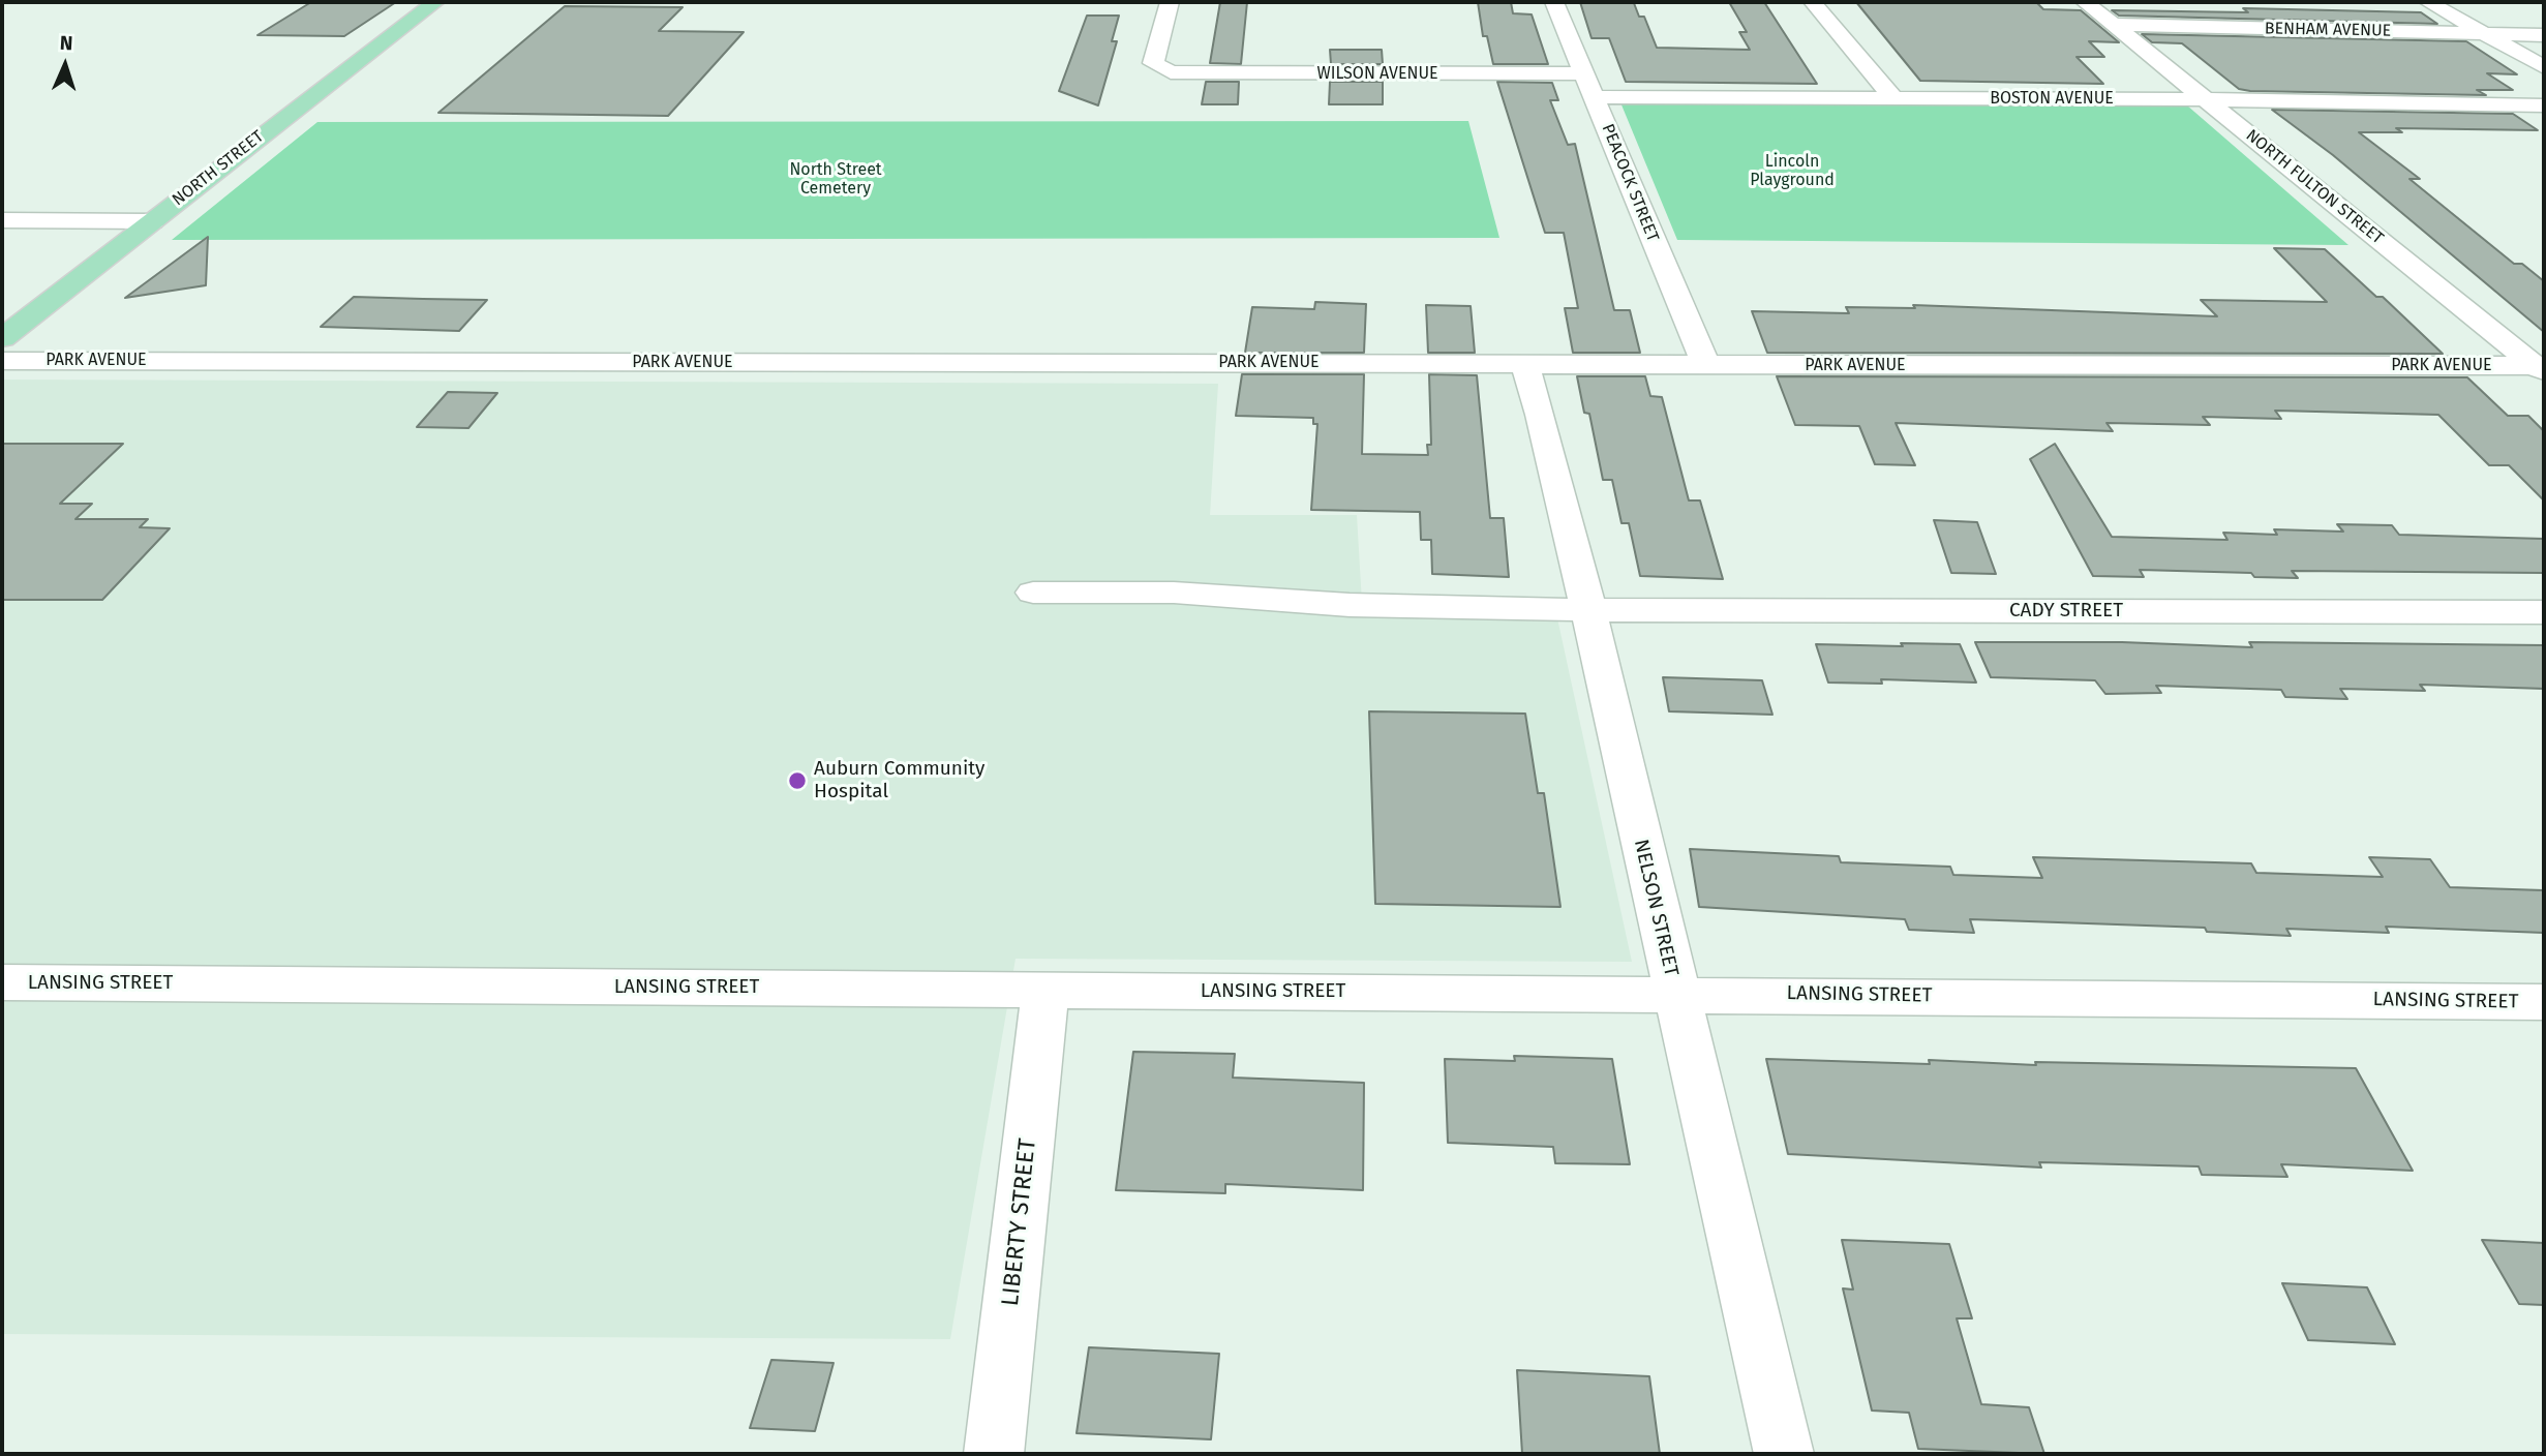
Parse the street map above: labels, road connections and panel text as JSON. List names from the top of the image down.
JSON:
{
  "streets": {
    "main road": ["NORTH STREET"],
    "street": [
      "BENHAM AVENUE",
      "WILSON AVENUE",
      "BOSTON AVENUE",
      "PEACOCK STREET",
      "NORTH FULTON STREET",
      "PARK AVENUE",
      "CADY STREET",
      "NELSON STREET",
      "LANSING STREET",
      "LIBERTY STREET"
    ]
  },
  "crossings": [
    ["BENHAM AVENUE", "NORTH FULTON STREET"],
    ["WILSON AVENUE", "PEACOCK STREET"],
    ["BOSTON AVENUE", "PEACOCK STREET"],
    ["BOSTON AVENUE", "NORTH FULTON STREET"],
    ["PEACOCK STREET", "PARK AVENUE"],
    ["NORTH FULTON STREET", "PARK AVENUE"],
    ["PARK AVENUE", "NELSON STREET"],
    ["CADY STREET", "NELSON STREET"],
    ["NELSON STREET", "LANSING STREET"],
    ["LANSING STREET", "LIBERTY STREET"]
  ],
  "parks": ["Lincoln Playground", "North Street Cemetery"],
  "places": ["Auburn Community Hospital"],
  "north": "top"
}
